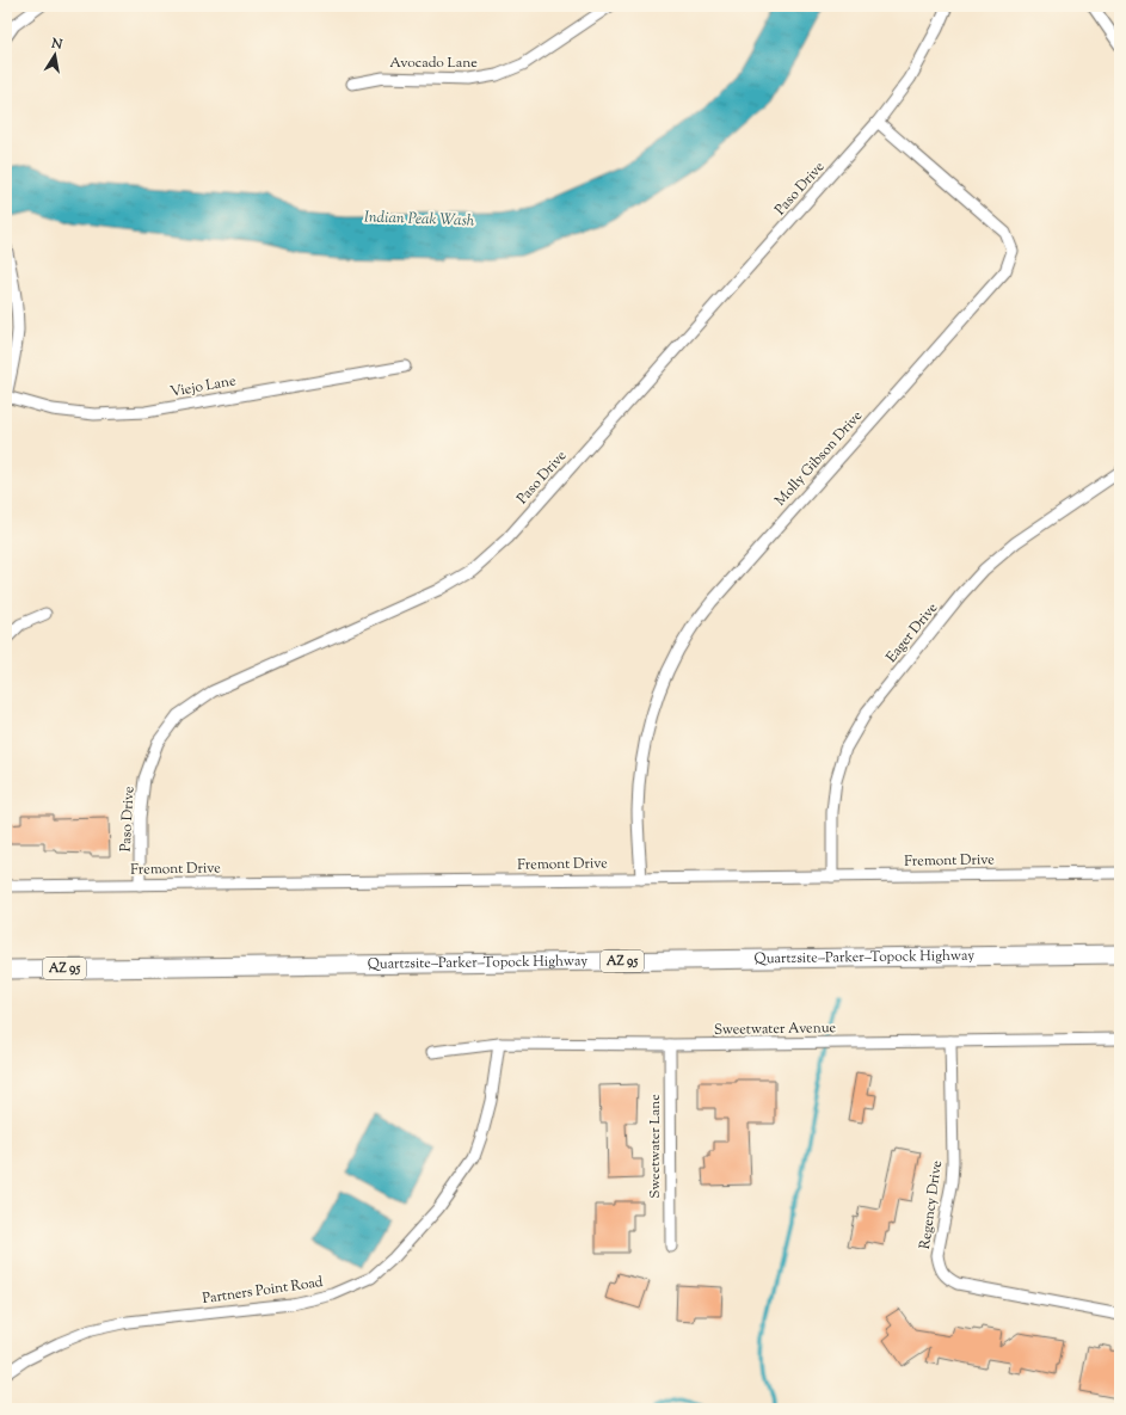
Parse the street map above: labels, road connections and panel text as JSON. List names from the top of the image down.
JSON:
{
  "streets": {
    "highway": ["Quartzsite–Parker–Topock Highway", "AZ 95"],
    "street": [
      "Avocado Lane",
      "Paso Drive",
      "Viejo Lane",
      "Molly Gibson Drive",
      "Eager Drive",
      "Fremont Drive",
      "Sweetwater Avenue",
      "Sweetwater Lane",
      "Regency Drive",
      "Partners Point Road"
    ]
  },
  "crossings": [
    ["Paso Drive", "Molly Gibson Drive"],
    ["Paso Drive", "Fremont Drive"],
    ["Molly Gibson Drive", "Fremont Drive"],
    ["Eager Drive", "Fremont Drive"],
    ["Sweetwater Avenue", "Sweetwater Lane"],
    ["Sweetwater Avenue", "Regency Drive"],
    ["Sweetwater Avenue", "Partners Point Road"]
  ],
  "water": ["Indian Peak Wash"],
  "north": "top"
}
